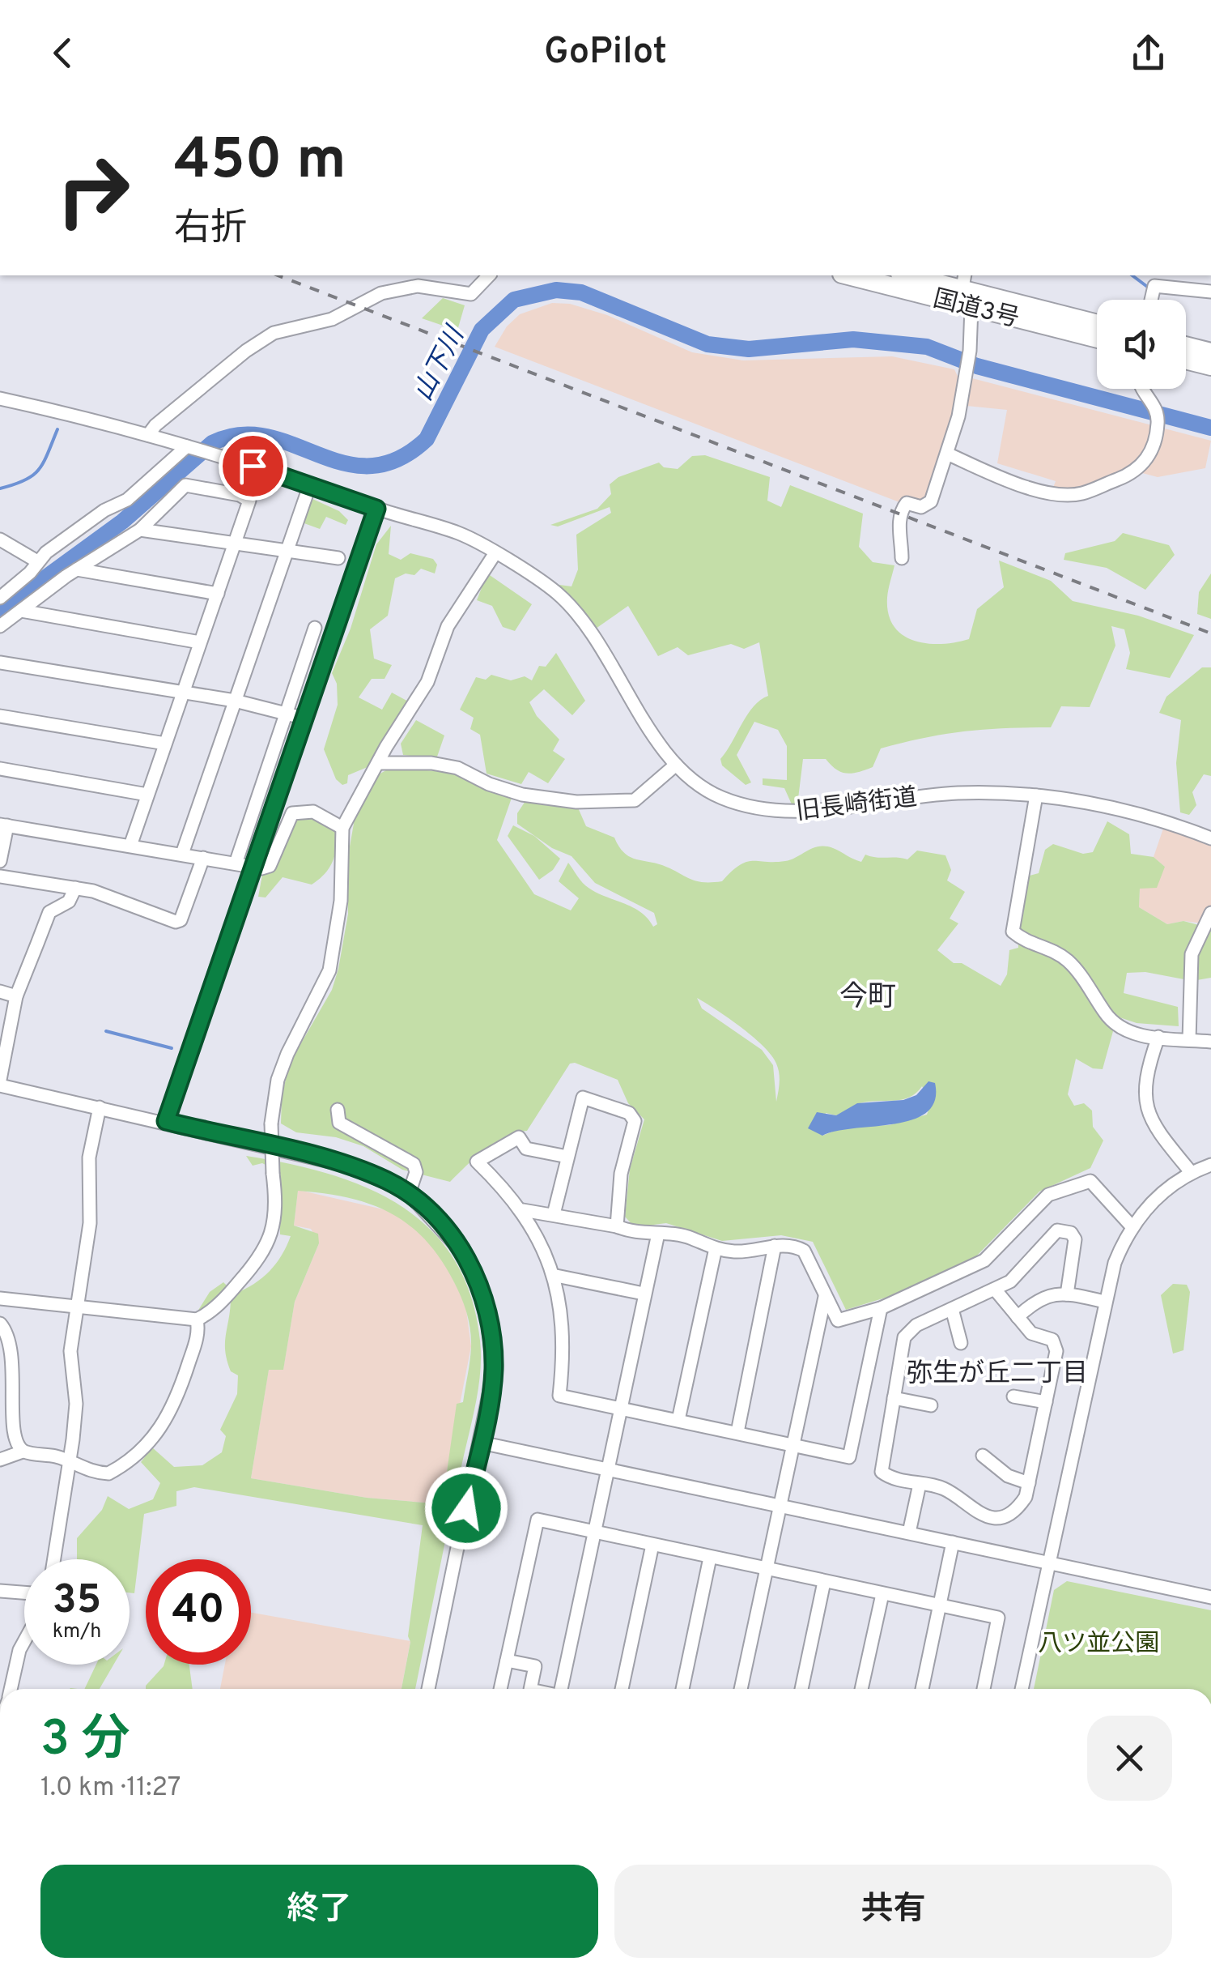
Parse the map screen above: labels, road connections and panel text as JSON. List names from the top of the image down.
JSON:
{
  "streets": {
    "highway": ["国道3号"],
    "street": ["旧長崎街道"]
  },
  "districts": ["今町", "弥生が丘二丁目"],
  "water": ["山下川"],
  "parks": ["八ツ並公園"],
  "page": {
    "header": "GoPilot",
    "turn": ["450 m", "右折"],
    "speed": "35 km/h",
    "limit": "40",
    "heading": ["3 分", "1.0 km · 11:27"],
    "buttons": ["終了", "共有"]
  }
}
